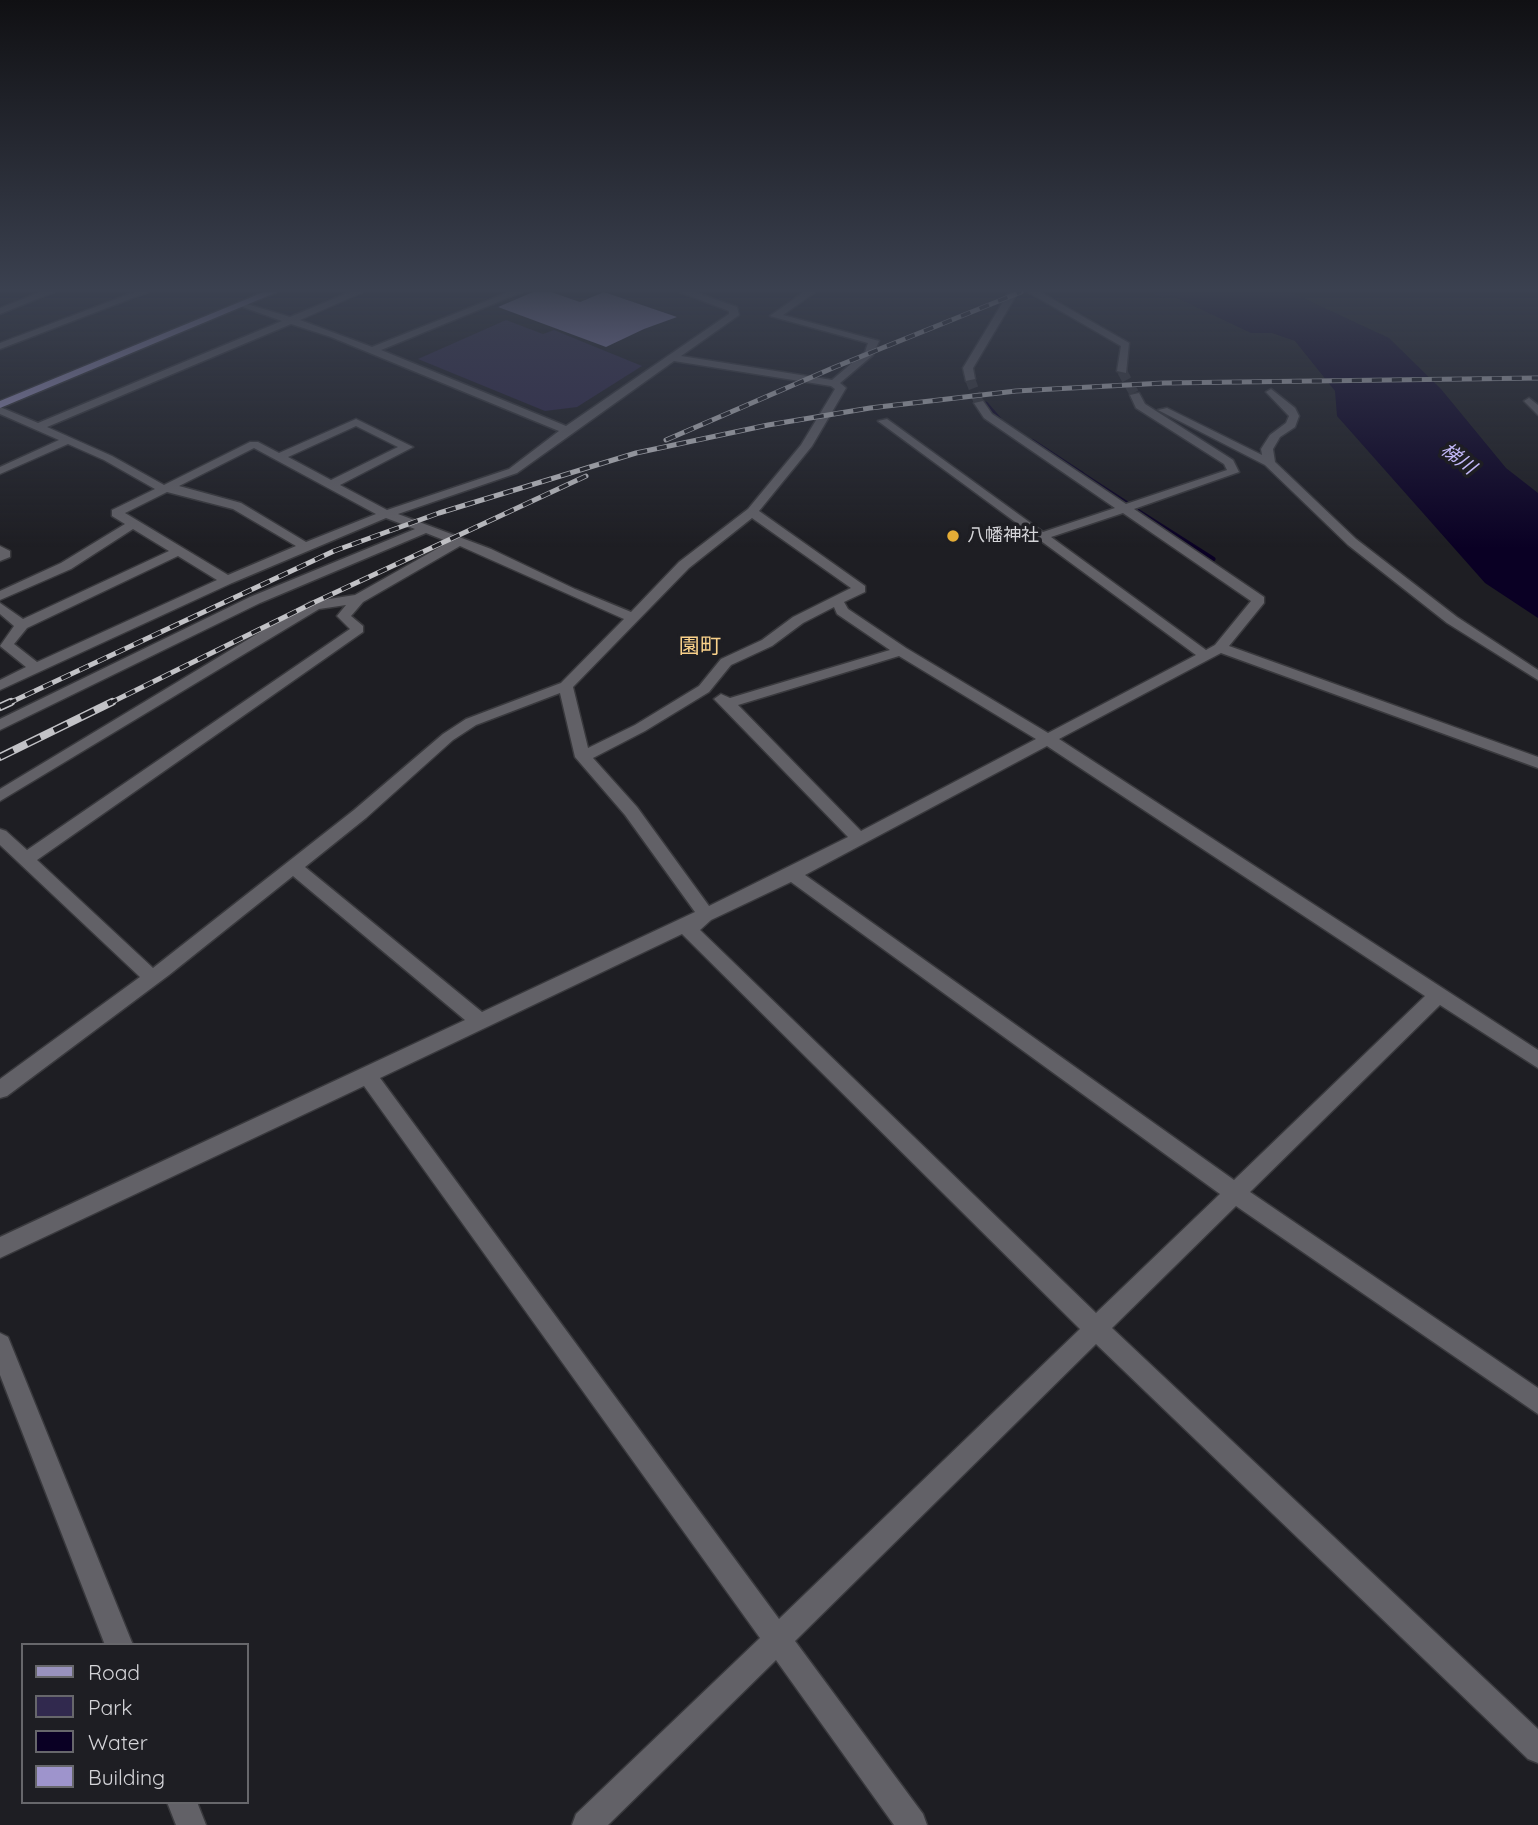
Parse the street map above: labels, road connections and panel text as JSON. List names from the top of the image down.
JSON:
{
  "districts": ["園町"],
  "water": ["梯川"],
  "places": ["八幡神社"],
  "legend": [
    "Road",
    "Park",
    "Water",
    "Building"
  ]
}
